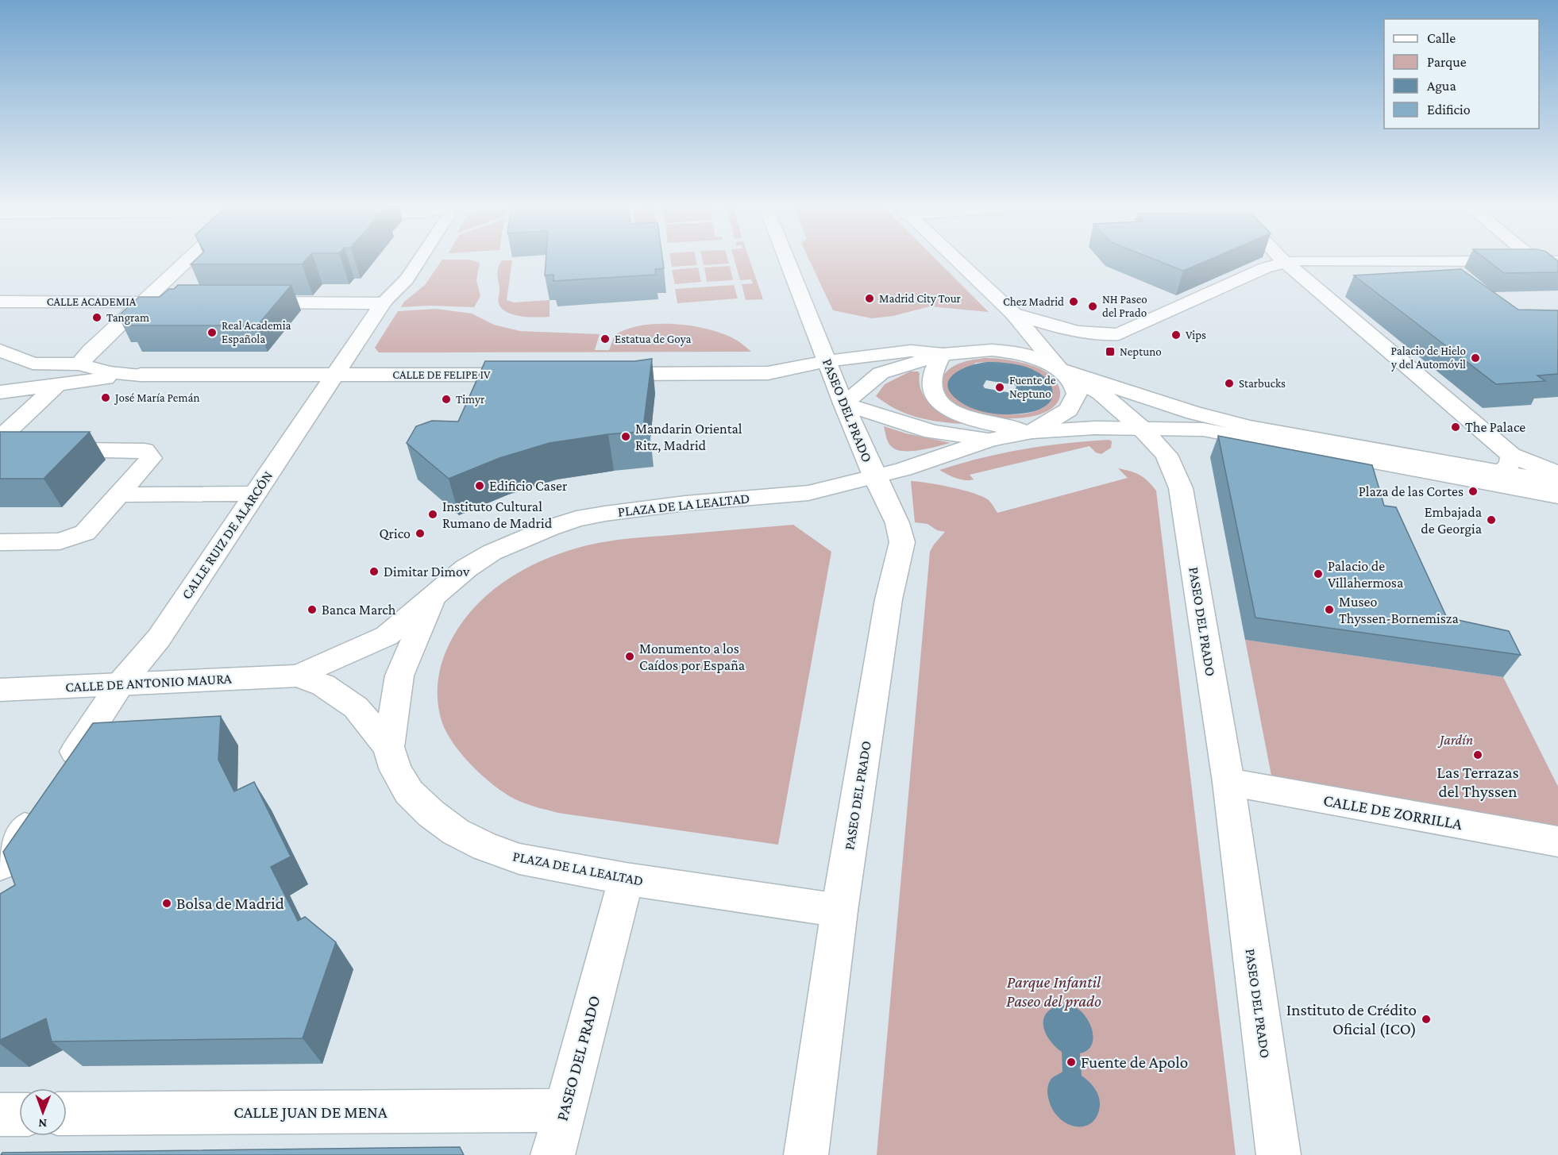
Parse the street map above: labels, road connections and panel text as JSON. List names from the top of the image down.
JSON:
{
  "streets": {
    "main road": [
      "CALLE ACADEMIA",
      "CALLE DE FELIPE IV",
      "PASEO DEL PRADO",
      "PLAZA DE LA LEALTAD",
      "CALLE RUIZ DE ALARCÓN",
      "CALLE DE ANTONIO MAURA",
      "CALLE DE ZORRILLA",
      "CALLE JUAN DE MENA"
    ]
  },
  "crossings": [
    ["CALLE DE FELIPE IV", "CALLE RUIZ DE ALARCÓN"],
    ["PASEO DEL PRADO", "PLAZA DE LA LEALTAD"],
    ["PASEO DEL PRADO", "CALLE DE ZORRILLA"],
    ["PASEO DEL PRADO", "CALLE JUAN DE MENA"],
    ["PLAZA DE LA LEALTAD", "CALLE DE ANTONIO MAURA"],
    ["CALLE RUIZ DE ALARCÓN", "CALLE DE ANTONIO MAURA"]
  ],
  "parks": ["Jardín", "Parque Infantil Paseo del prado"],
  "places": {
    "other": [
      "Madrid City Tour",
      "Chez Madrid",
      "NH Paseo del Prado",
      "Tangram",
      "Real Academia Española",
      "Vips",
      "Estatua de Goya",
      "Palacio de Hielo y del Automóvil",
      "Starbucks",
      "Fuente de Neptuno",
      "José María Pemán",
      "Timyr",
      "The Palace",
      "Mandarin Oriental Ritz, Madrid",
      "Edificio Caser",
      "Plaza de las Cortes",
      "Instituto Cultural Rumano de Madrid",
      "Embajada de Georgia",
      "Qrico",
      "Dimitar Dimov",
      "Palacio de Villahermosa",
      "Banca March",
      "Museo Thyssen-Bornemisza",
      "Monumento a los Caídos por España",
      "Las Terrazas del Thyssen",
      "Bolsa de Madrid",
      "Instituto de Crédito Oficial (ICO)",
      "Fuente de Apolo"
    ],
    "transit": ["Neptuno"]
  },
  "legend": [
    "Calle",
    "Parque",
    "Agua",
    "Edificio"
  ],
  "north": "bottom"
}
